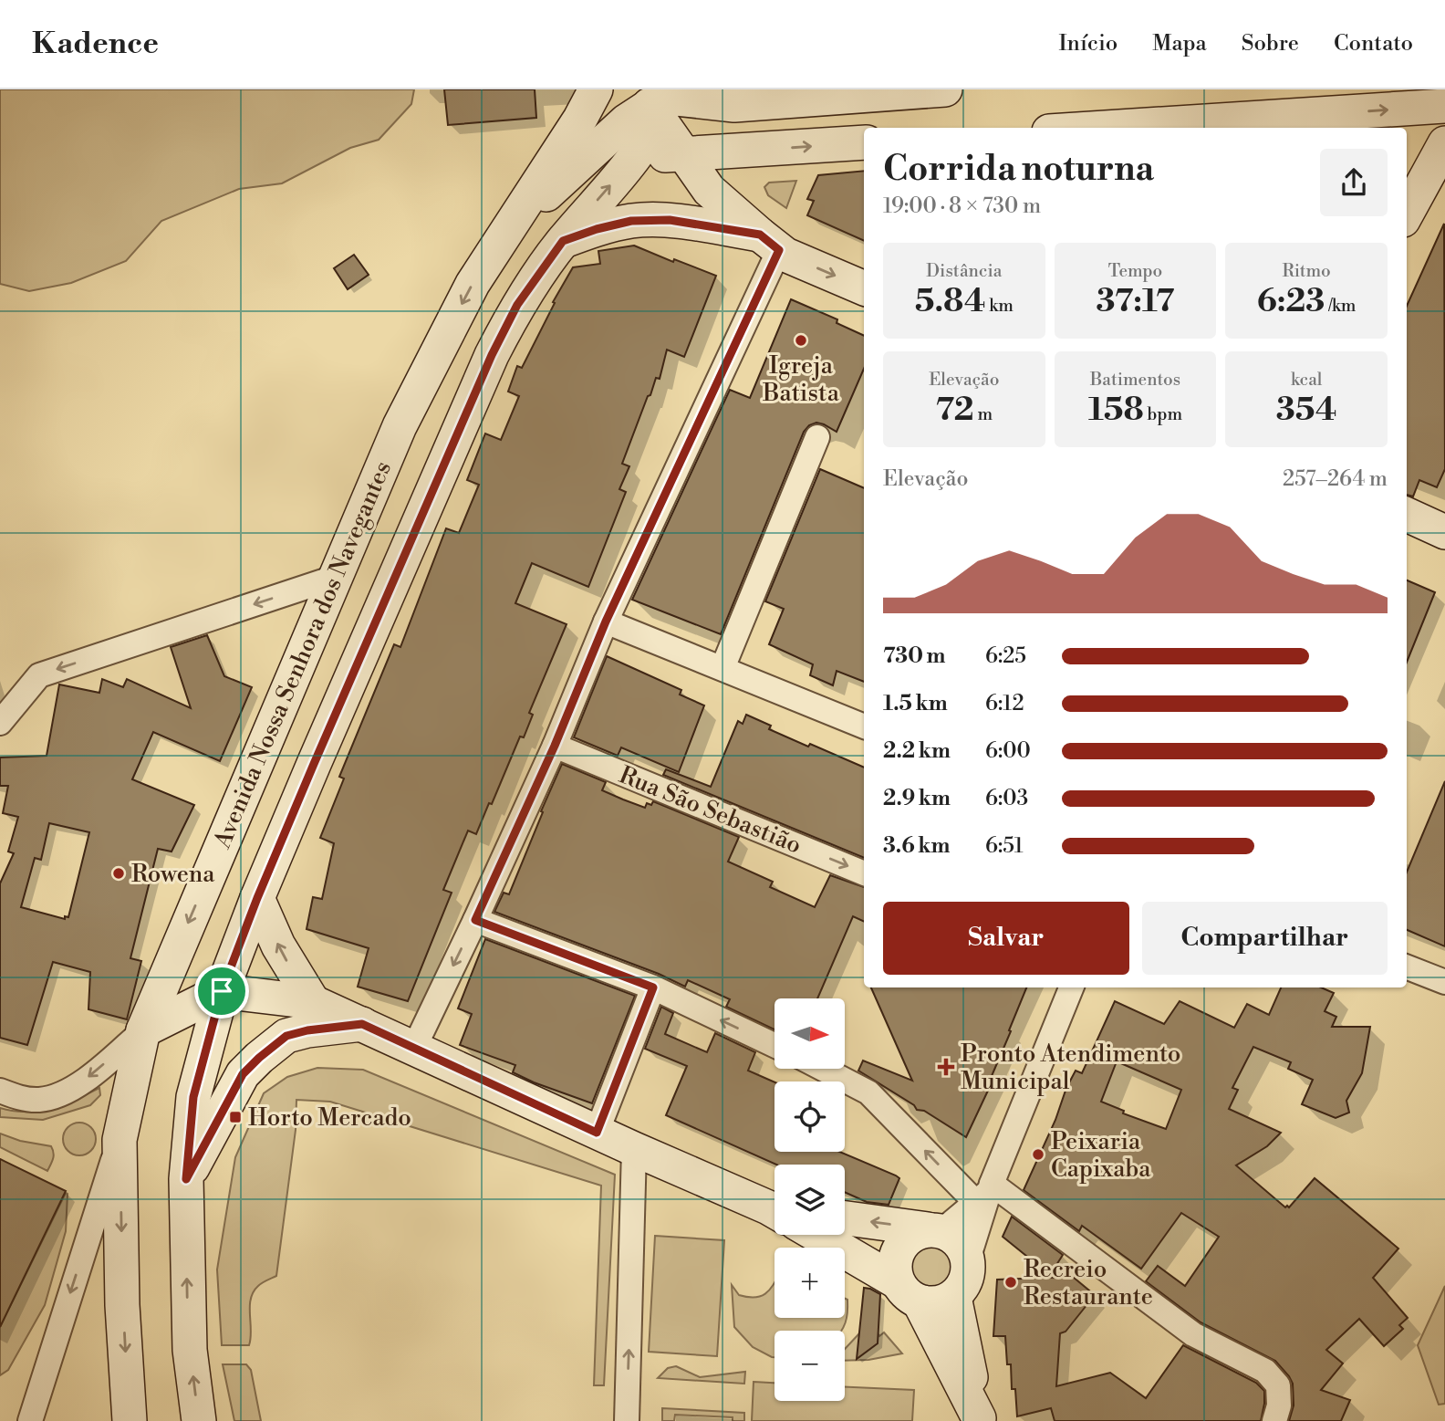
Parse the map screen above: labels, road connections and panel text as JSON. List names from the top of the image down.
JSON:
{
  "streets": {
    "main road": ["Avenida Nossa Senhora dos Navegantes"],
    "street": ["Rua São Sebastião"]
  },
  "places": {
    "other": [
      "Igreja Batista",
      "Rowena",
      "Peixaria Capixaba",
      "Recreio Restaurante"
    ],
    "health": ["Pronto Atendimento Municipal"],
    "transit": ["Horto Mercado"]
  },
  "north": "right",
  "page": {
    "header": "Kadence",
    "nav": [
      "Início",
      "Mapa",
      "Sobre",
      "Contato"
    ],
    "heading": ["Corrida noturna", "19:00 · 8 × 730 m"],
    "stats": [
      ["Distância", "5.84 km"],
      ["Tempo", "37:17"],
      ["Ritmo", "6:23 /km"],
      ["Elevação", "72 m"],
      ["Batimentos", "158 bpm"],
      ["kcal", "354"]
    ],
    "chart": ["Elevação", "257–264 m"],
    "list": [
      {
        "name": "730 m",
        "note": "6:25"
      },
      {
        "name": "1.5 km",
        "note": "6:12"
      },
      {
        "name": "2.2 km",
        "note": "6:00"
      },
      {
        "name": "2.9 km",
        "note": "6:03"
      },
      {
        "name": "3.6 km",
        "note": "6:51"
      }
    ],
    "buttons": ["Salvar", "Compartilhar"],
    "map_buttons": ["+", "−"]
  }
}
